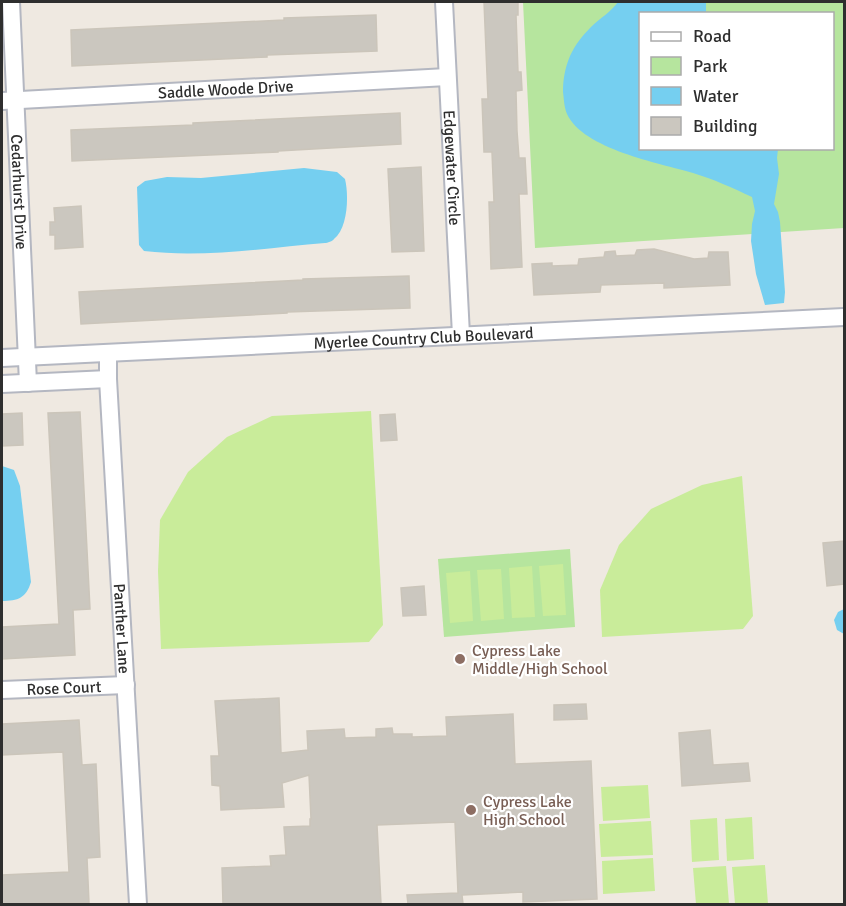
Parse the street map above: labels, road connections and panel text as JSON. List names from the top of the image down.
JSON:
{
  "streets": {
    "street": [
      "Saddle Woode Drive",
      "Edgewater Circle",
      "Cedarhurst Drive",
      "Myerlee Country Club Boulevard",
      "Panther Lane",
      "Rose Court"
    ]
  },
  "crossings": [
    ["Saddle Woode Drive", "Edgewater Circle"],
    ["Saddle Woode Drive", "Cedarhurst Drive"],
    ["Edgewater Circle", "Myerlee Country Club Boulevard"],
    ["Cedarhurst Drive", "Myerlee Country Club Boulevard"],
    ["Myerlee Country Club Boulevard", "Panther Lane"],
    ["Panther Lane", "Rose Court"]
  ],
  "places": ["Cypress Lake Middle/High School", "Cypress Lake High School"],
  "legend": [
    "Road",
    "Park",
    "Water",
    "Building"
  ]
}
